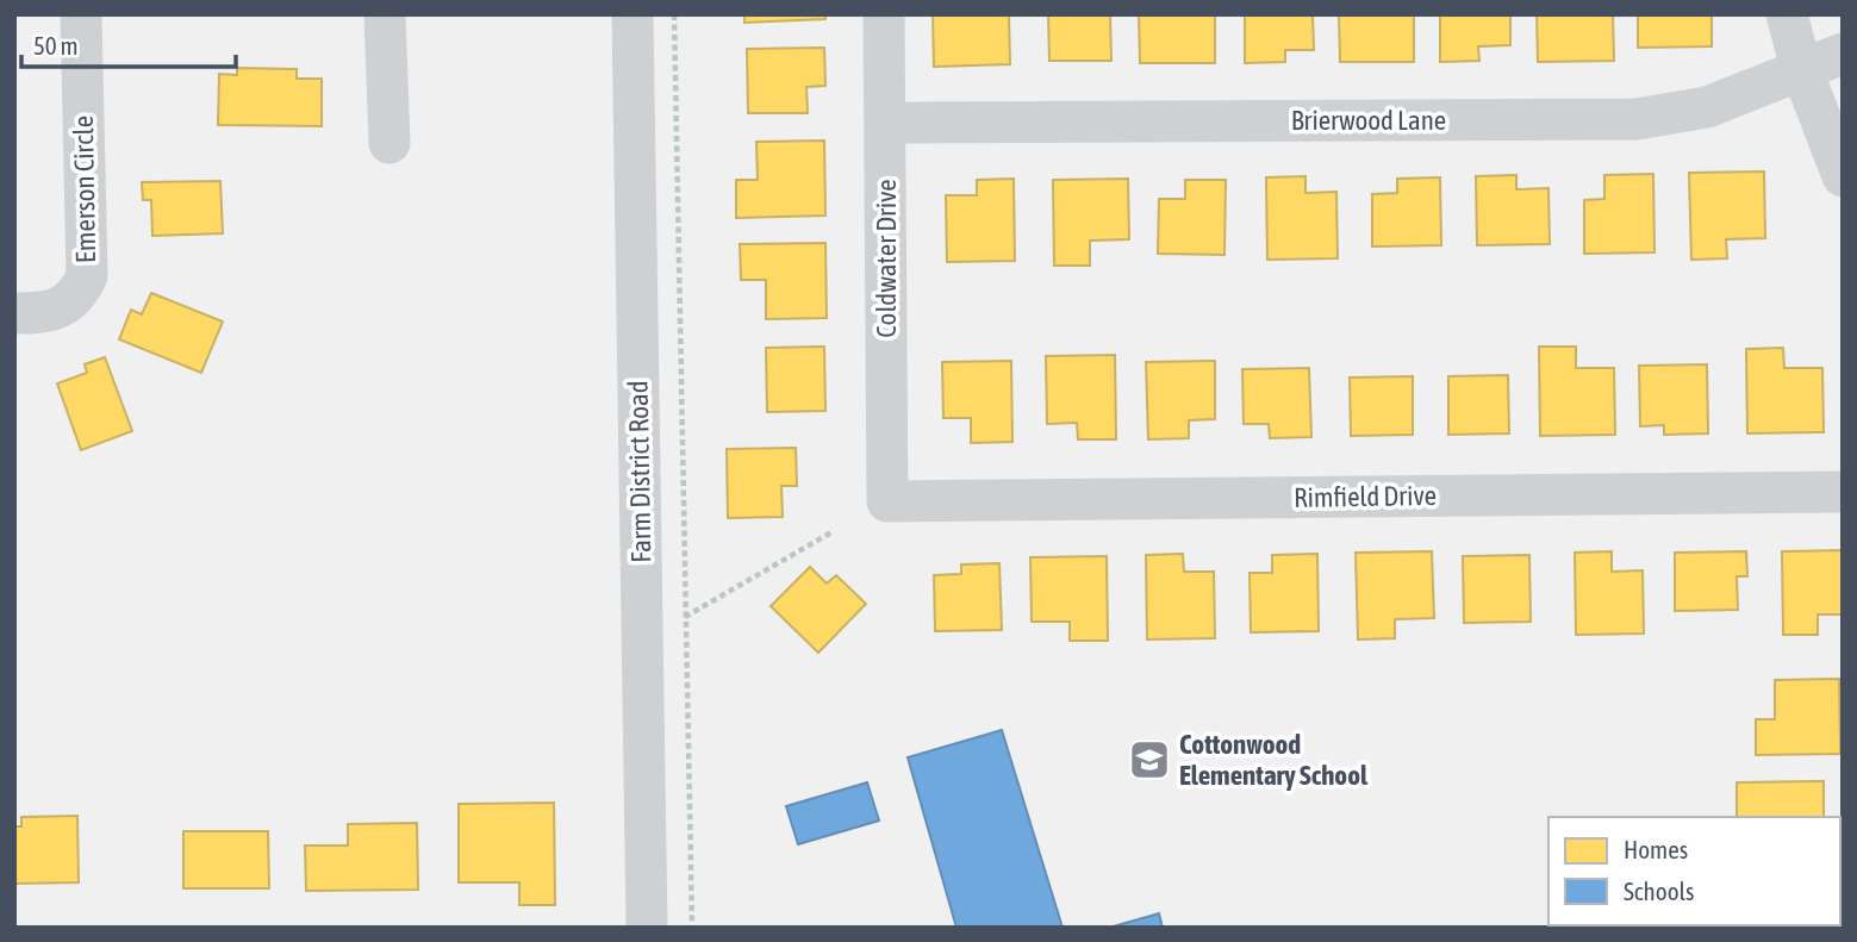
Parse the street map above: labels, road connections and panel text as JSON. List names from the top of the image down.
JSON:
{
  "streets": {
    "street": [
      "Brierwood Lane",
      "Emerson Circle",
      "Coldwater Drive",
      "Farm District Road",
      "Rimfield Drive"
    ]
  },
  "crossings": [
    ["Brierwood Lane", "Coldwater Drive"],
    ["Coldwater Drive", "Rimfield Drive"]
  ],
  "places": {
    "school or university": ["Cottonwood Elementary School"]
  },
  "legend": ["Homes", "Schools"],
  "scale_bar": "50 m"
}
